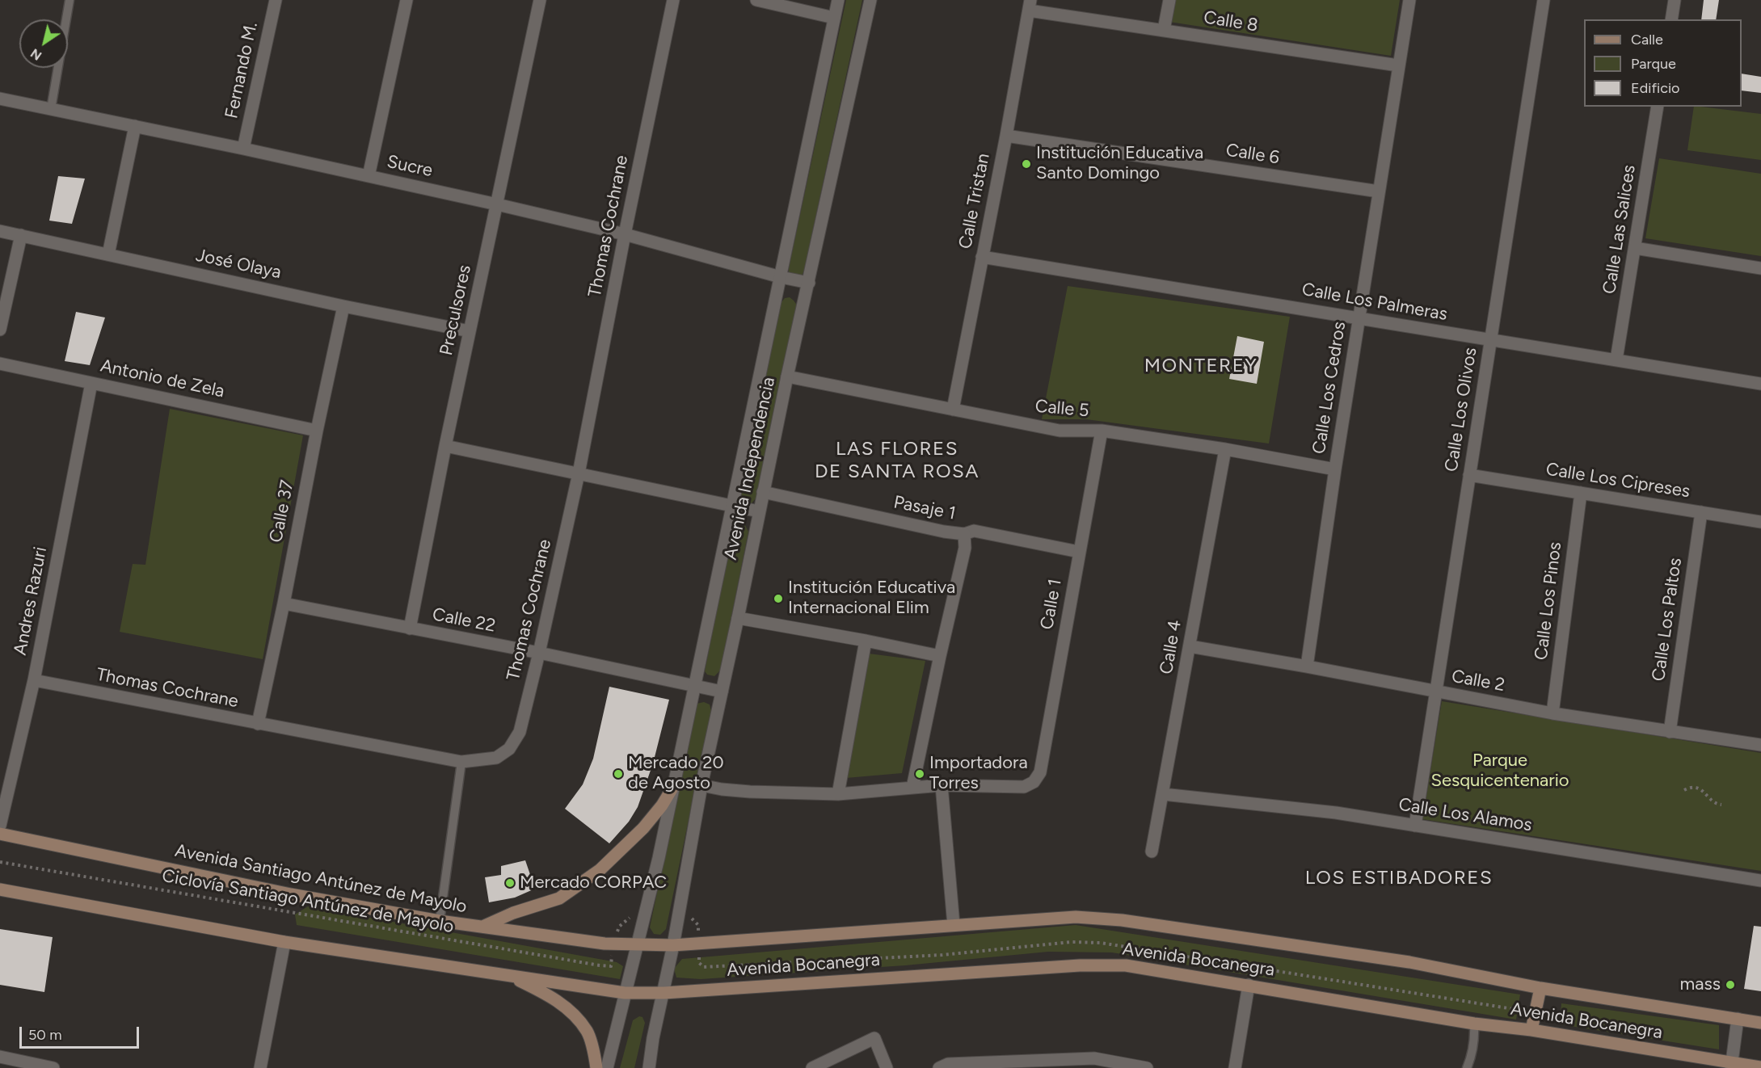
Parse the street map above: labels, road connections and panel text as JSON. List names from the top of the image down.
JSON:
{
  "streets": {
    "main road": ["Avenida Santiago Antúnez de Mayolo", "Avenida Bocanegra"],
    "street": [
      "Calle 8",
      "Fernando M.",
      "Calle 6",
      "Sucre",
      "Calle Tristan",
      "Thomas Cochrane",
      "Calle Las Salices",
      "José Olaya",
      "Calle Los Palmeras",
      "Preculsores",
      "Antonio de Zela",
      "Calle Los Cedros",
      "Calle 5",
      "Calle Los Olivos",
      "Avenida Independencia",
      "Calle Los Cipreses",
      "Pasaje 1",
      "Calle 37",
      "Andres Razuri",
      "Calle Los Pinos",
      "Calle 1",
      "Calle Los Paltos",
      "Calle 22",
      "Calle 4",
      "Calle 2",
      "Calle Los Alamos"
    ],
    "path": ["Ciclovía Santiago Antúnez de Mayolo"]
  },
  "crossings": [
    ["Calle 8", "Calle Tristan"],
    ["Calle 8", "Calle Los Cedros"],
    ["Fernando M.", "Sucre"],
    ["Calle 6", "Calle Tristan"],
    ["Calle 6", "Calle Los Cedros"],
    ["Sucre", "Thomas Cochrane"],
    ["Sucre", "Preculsores"],
    ["Sucre", "Avenida Independencia"],
    ["Calle Tristan", "Calle Los Palmeras"],
    ["Calle Tristan", "Calle 5"],
    ["Thomas Cochrane", "Calle 37"],
    ["Thomas Cochrane", "Andres Razuri"],
    ["Thomas Cochrane", "Calle 22"],
    ["Calle Las Salices", "Calle Los Palmeras"],
    ["José Olaya", "Preculsores"],
    ["José Olaya", "Calle 37"],
    ["Calle Los Palmeras", "Calle Los Cedros"],
    ["Calle Los Palmeras", "Calle Los Olivos"],
    ["Preculsores", "Calle 22"],
    ["Antonio de Zela", "Calle 37"],
    ["Antonio de Zela", "Andres Razuri"],
    ["Calle Los Cedros", "Calle 5"],
    ["Calle Los Cedros", "Calle 2"],
    ["Calle 5", "Avenida Independencia"],
    ["Calle 5", "Calle 1"],
    ["Calle 5", "Calle 4"],
    ["Calle Los Olivos", "Calle Los Cipreses"],
    ["Calle Los Olivos", "Calle 2"],
    ["Calle Los Olivos", "Calle Los Alamos"],
    ["Avenida Independencia", "Pasaje 1"],
    ["Avenida Independencia", "Calle 22"],
    ["Avenida Independencia", "Avenida Santiago Antúnez de Mayolo"],
    ["Avenida Independencia", "Avenida Bocanegra"],
    ["Calle Los Cipreses", "Calle Los Pinos"],
    ["Calle Los Cipreses", "Calle Los Paltos"],
    ["Pasaje 1", "Calle 1"],
    ["Calle 37", "Calle 22"],
    ["Calle Los Pinos", "Calle 2"],
    ["Calle Los Paltos", "Calle 2"],
    ["Calle 4", "Calle 2"],
    ["Calle 4", "Calle Los Alamos"],
    ["Avenida Santiago Antúnez de Mayolo", "Avenida Bocanegra"]
  ],
  "districts": ["MONTEREY", "LAS FLORES DE SANTA ROSA", "LOS ESTIBADORES"],
  "parks": ["Parque Sesquicentenario"],
  "places": [
    "Institución Educativa Santo Domingo",
    "Institución Educativa Internacional Elim",
    "Mercado 20 de Agosto",
    "Importadora Torres",
    "Mercado CORPAC",
    "mass"
  ],
  "legend": ["Calle", "Parque", "Edificio"],
  "scale_bar": "50 m",
  "north": "bottom left"
}
